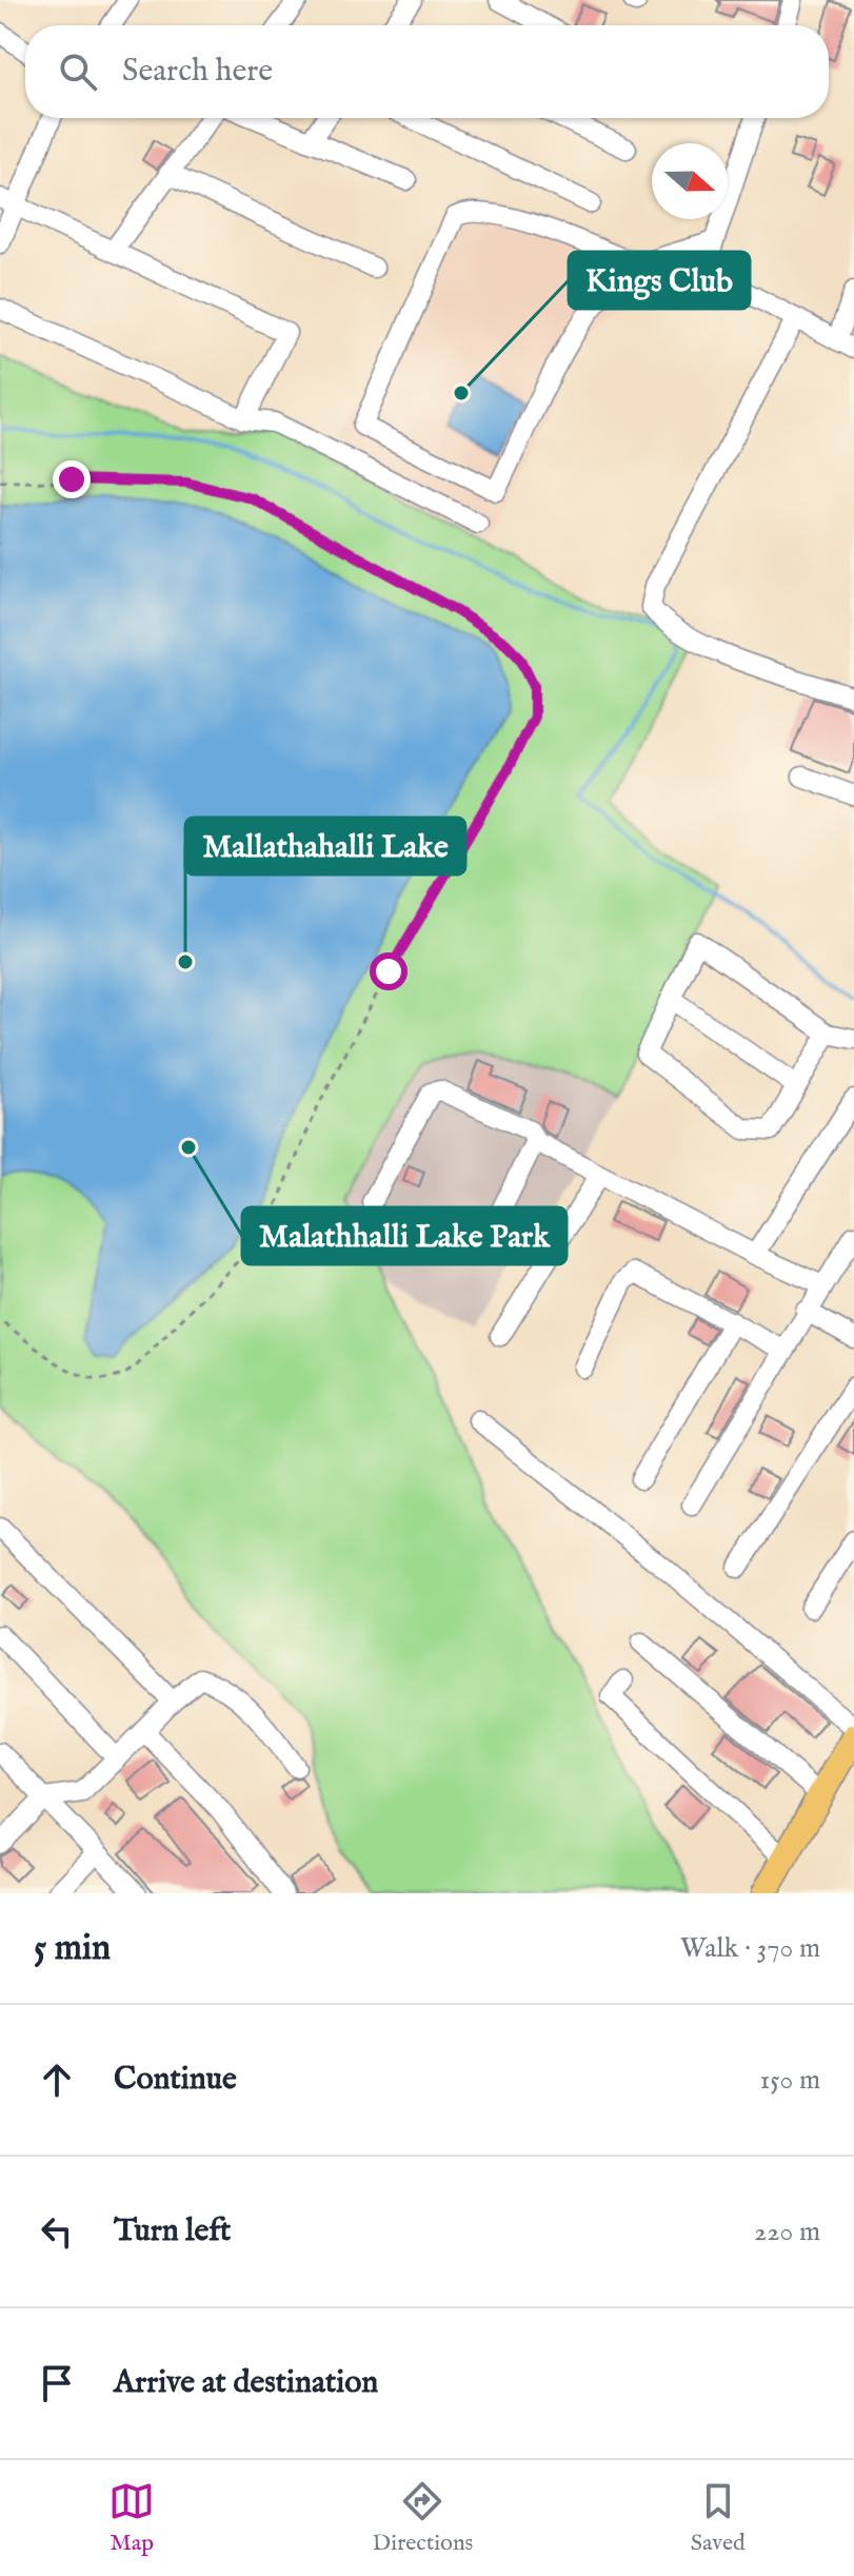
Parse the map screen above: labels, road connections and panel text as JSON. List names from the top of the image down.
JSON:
{
  "places": ["Kings Club", "Mallathahalli Lake", "Malathhalli Lake Park"],
  "north": "right",
  "page": {
    "search": "Search here",
    "heading": ["5 min", "Walk · 370 m"],
    "list": [
      ["Continue", "150 m"],
      ["Turn left", "220 m"],
      "Arrive at destination"
    ],
    "nav": ["Map", "Directions", "Saved"]
  }
}
